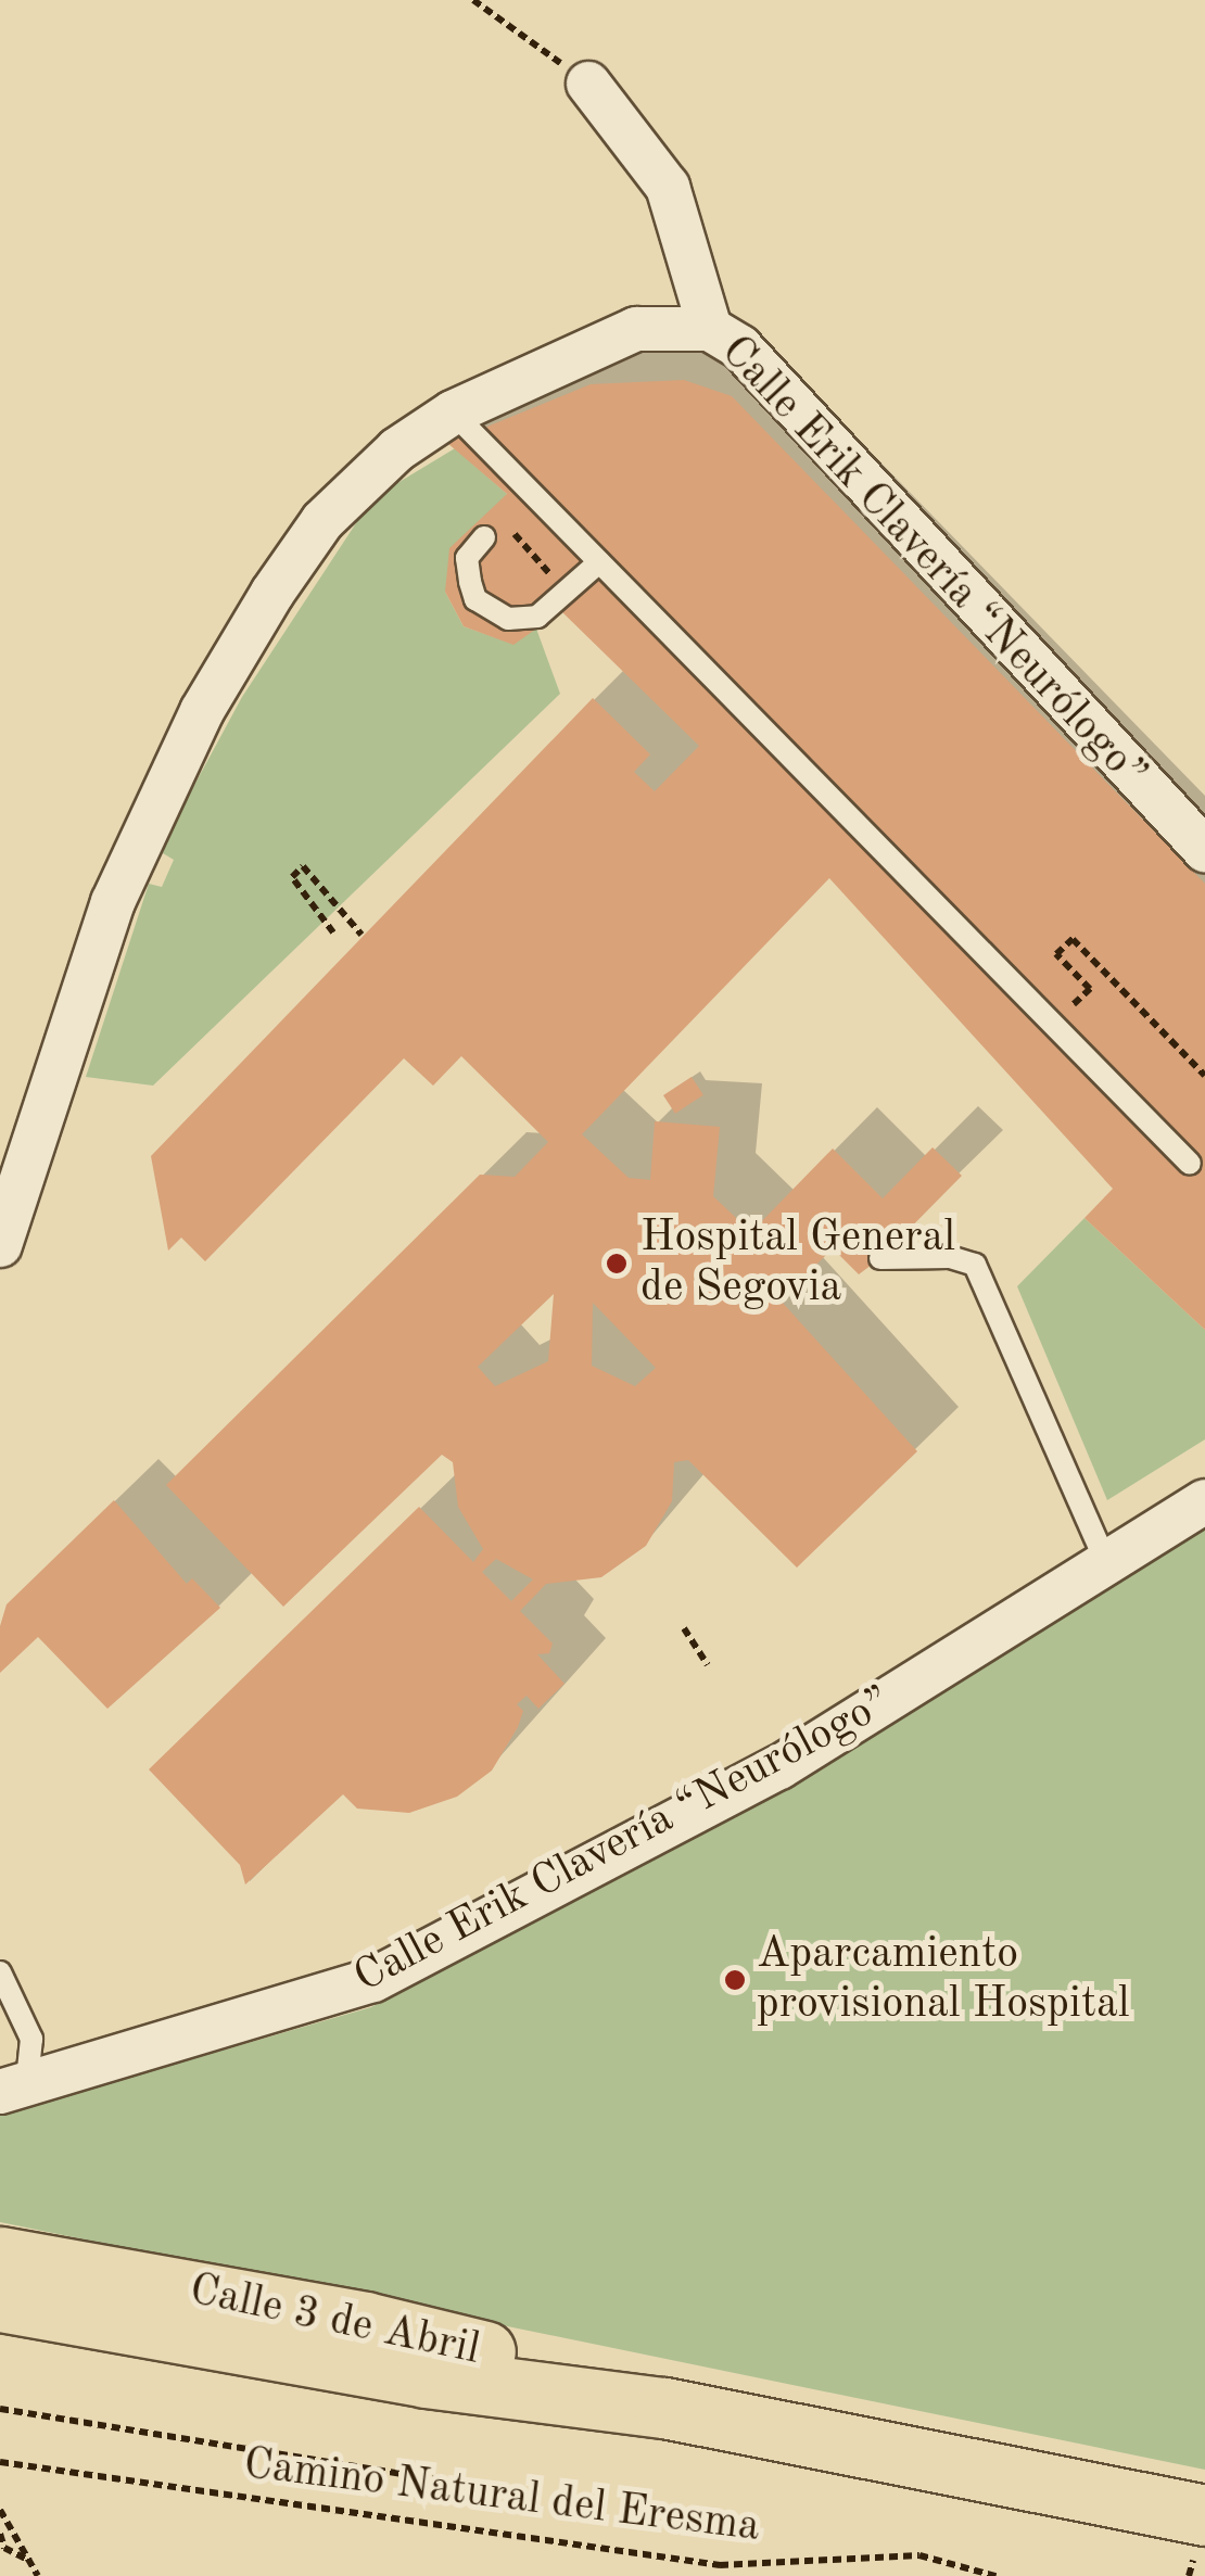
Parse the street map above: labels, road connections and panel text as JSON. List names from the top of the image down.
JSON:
{
  "streets": {
    "highway": ["Calle 3 de Abril"],
    "street": ["Calle Erik Clavería “Neurólogo”"],
    "path": ["Camino Natural del Eresma"]
  },
  "places": ["Hospital General de Segovia", "Aparcamiento provisional Hospital"]
}
